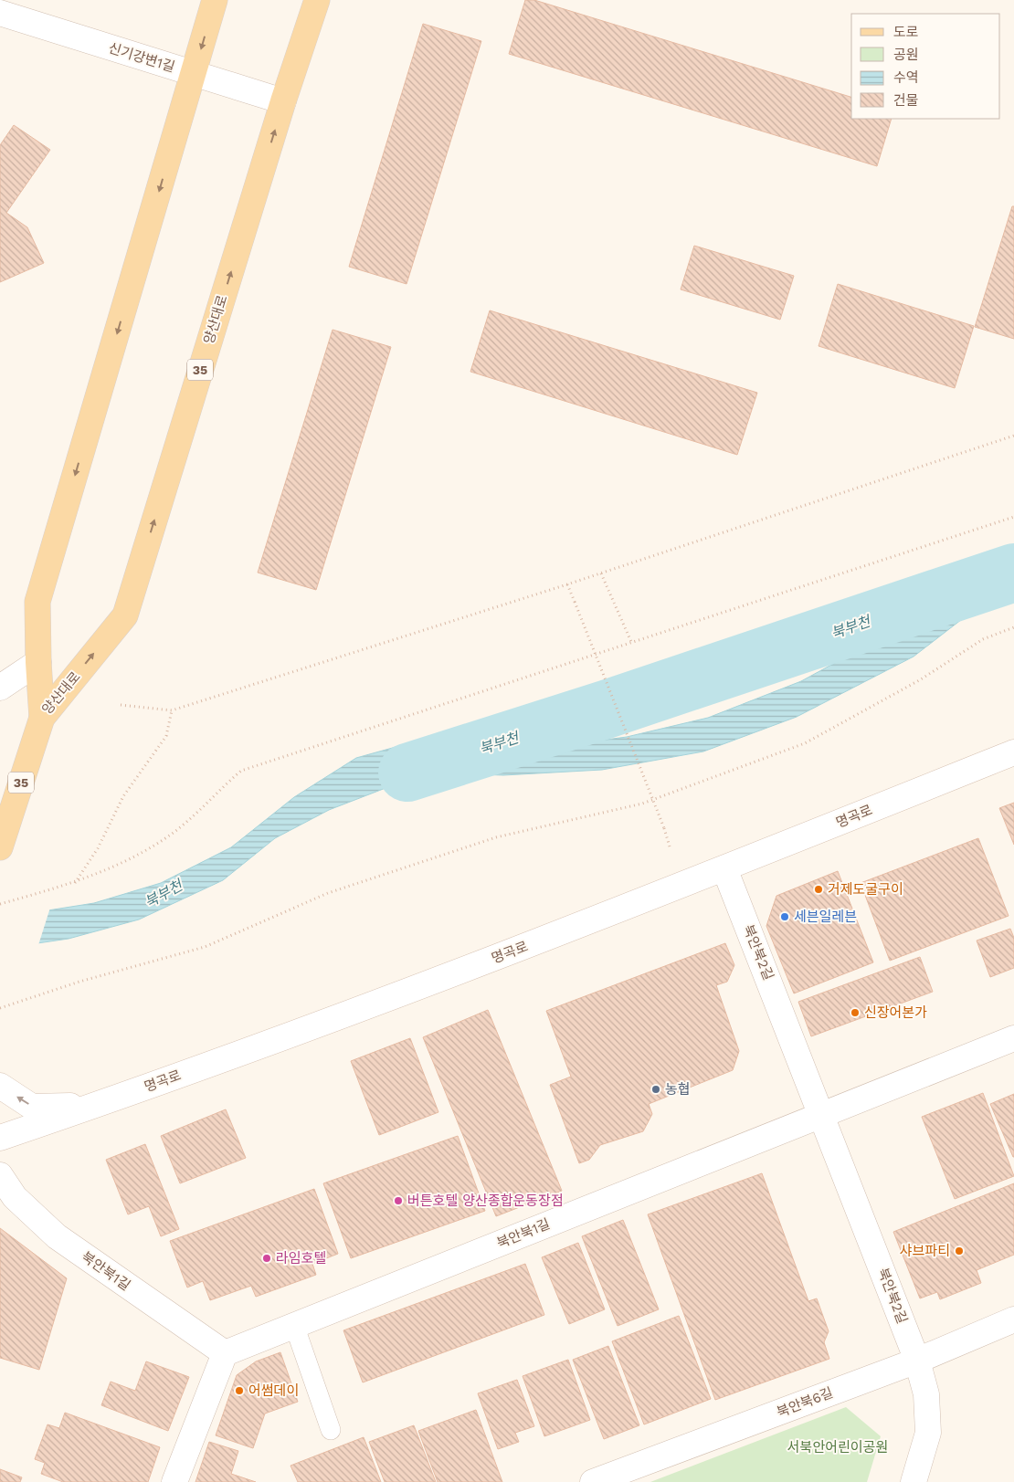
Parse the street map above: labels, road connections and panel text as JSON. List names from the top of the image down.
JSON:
{
  "streets": {
    "main road": ["양산대로", "35"],
    "street": [
      "신기강변1길",
      "명곡로",
      "북안북2길",
      "북안북1길",
      "북안북6길"
    ]
  },
  "crossings": [
    ["신기강변1길", "양산대로"],
    ["양산대로", "35"],
    ["명곡로", "북안북2길"],
    ["북안북2길", "북안북1길"],
    ["북안북2길", "북안북6길"]
  ],
  "water": ["북부천"],
  "parks": ["서북안어린이공원"],
  "places": [
    "거제도굴구이",
    "세븐일레븐",
    "신장어본가",
    "농협",
    "버튼호텔 양산종합운동장점",
    "샤브파티",
    "라임호텔",
    "어썸데이"
  ],
  "legend": [
    "도로",
    "공원",
    "수역",
    "건물"
  ]
}
